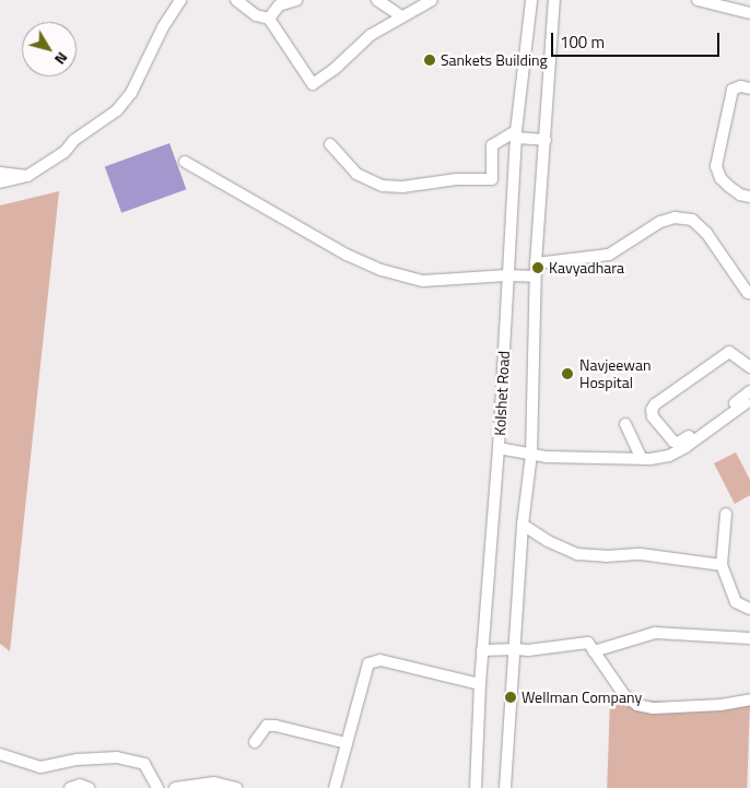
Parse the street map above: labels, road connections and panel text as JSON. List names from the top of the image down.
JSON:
{
  "streets": {
    "street": ["Kolshet Road"]
  },
  "places": [
    "Sankets Building",
    "Kavyadhara",
    "Navjeewan Hospital",
    "Wellman Company"
  ],
  "scale_bar": "100 m",
  "north": "bottom right"
}
